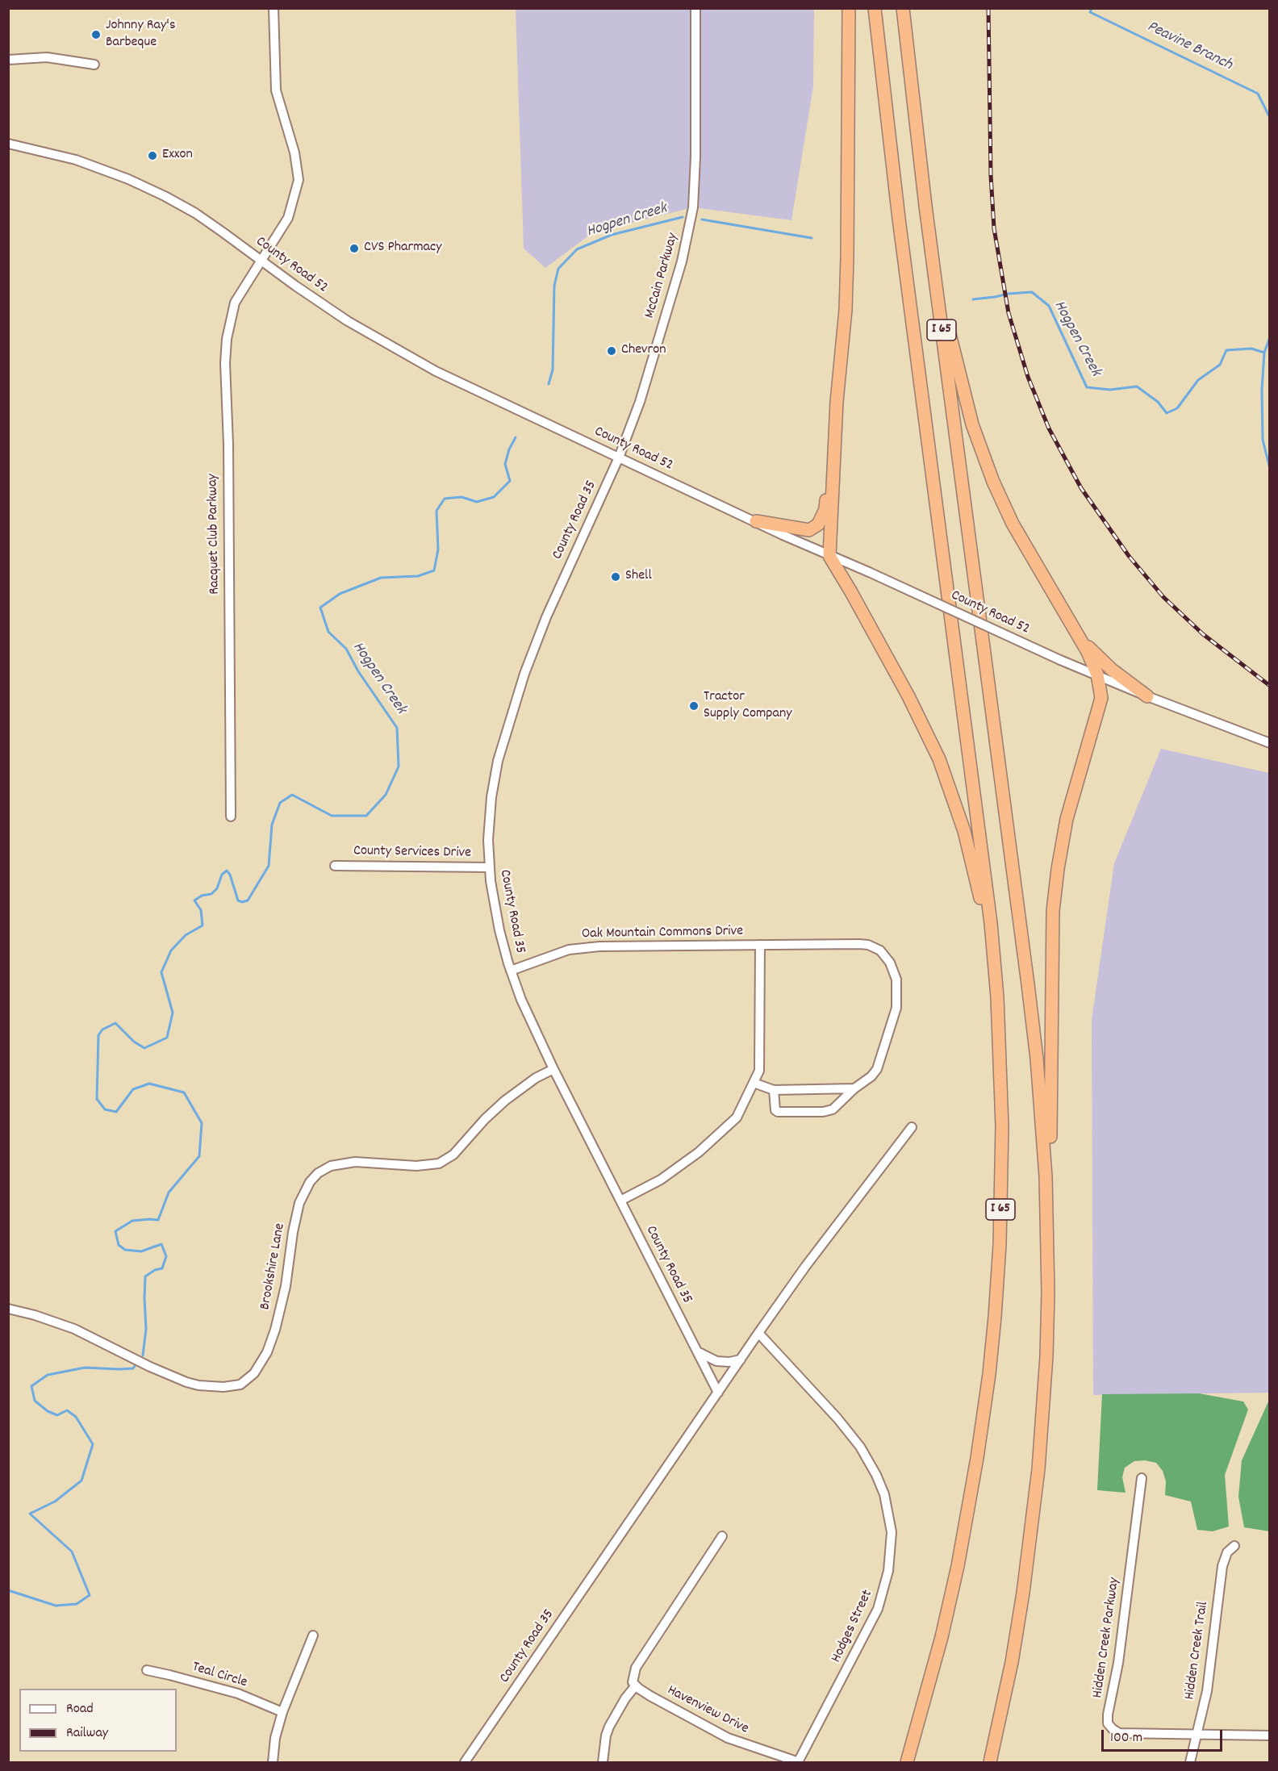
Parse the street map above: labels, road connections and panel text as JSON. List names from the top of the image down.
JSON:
{
  "streets": {
    "highway": ["I 65"],
    "street": [
      "County Road 52",
      "McCain Parkway",
      "County Road 35",
      "Racquet Club Parkway",
      "County Services Drive",
      "Oak Mountain Commons Drive",
      "Brookshire Lane",
      "Hodges Street",
      "Hidden Creek Parkway",
      "Hidden Creek Trail",
      "Teal Circle",
      "Havenview Drive"
    ]
  },
  "crossings": [
    ["County Road 52", "McCain Parkway"],
    ["County Road 52", "County Road 35"],
    ["County Road 52", "Racquet Club Parkway"],
    ["McCain Parkway", "County Road 35"],
    ["County Road 35", "County Services Drive"],
    ["County Road 35", "Oak Mountain Commons Drive"],
    ["County Road 35", "Brookshire Lane"],
    ["Hodges Street", "Havenview Drive"],
    ["Hidden Creek Parkway", "Hidden Creek Trail"]
  ],
  "water": ["Peavine Branch", "Hogpen Creek"],
  "places": [
    "Johnny Ray's Barbeque",
    "Exxon",
    "CVS Pharmacy",
    "Chevron",
    "Shell",
    "Tractor Supply Company"
  ],
  "legend": ["Road", "Railway"],
  "scale_bar": "100 m"
}
